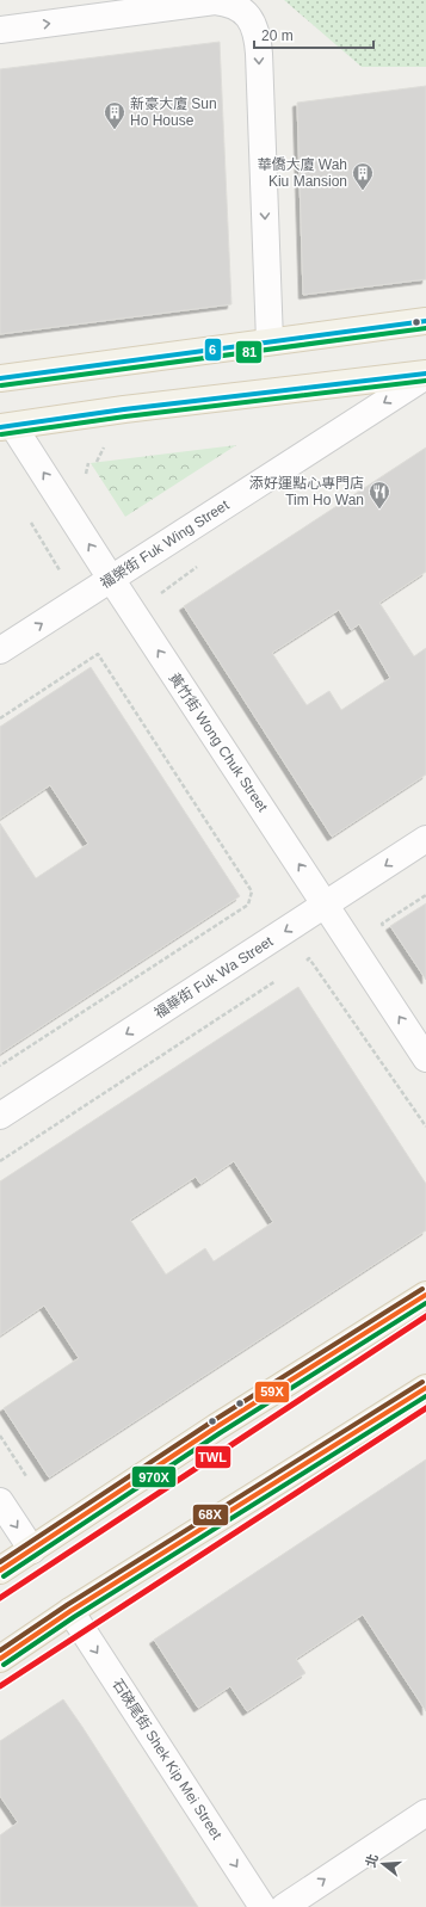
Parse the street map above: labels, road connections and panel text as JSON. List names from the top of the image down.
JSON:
{
  "streets": {
    "street": [
      "福榮街 Fuk Wing Street",
      "黃竹街 Wong Chuk Street",
      "福華街 Fuk Wa Street",
      "石硤尾街 Shek Kip Mei Street"
    ]
  },
  "crossings": [
    ["福榮街 Fuk Wing Street", "黃竹街 Wong Chuk Street"],
    ["黃竹街 Wong Chuk Street", "福華街 Fuk Wa Street"]
  ],
  "one_way": ["黃竹街 Wong Chuk Street", "福華街 Fuk Wa Street", "石硤尾街 Shek Kip Mei Street"],
  "places": {
    "building": ["新豪大廈 Sun Ho House", "華僑大廈 Wah Kiu Mansion"],
    "restaurant": ["添好運點心專門店 Tim Ho Wan"]
  },
  "lines": [
    "transit line 6",
    "transit line 81",
    "transit line 68X",
    "transit line 59X",
    "transit line 970X",
    "transit line TWL"
  ],
  "scale_bar": "20 m",
  "north": "left"
}
